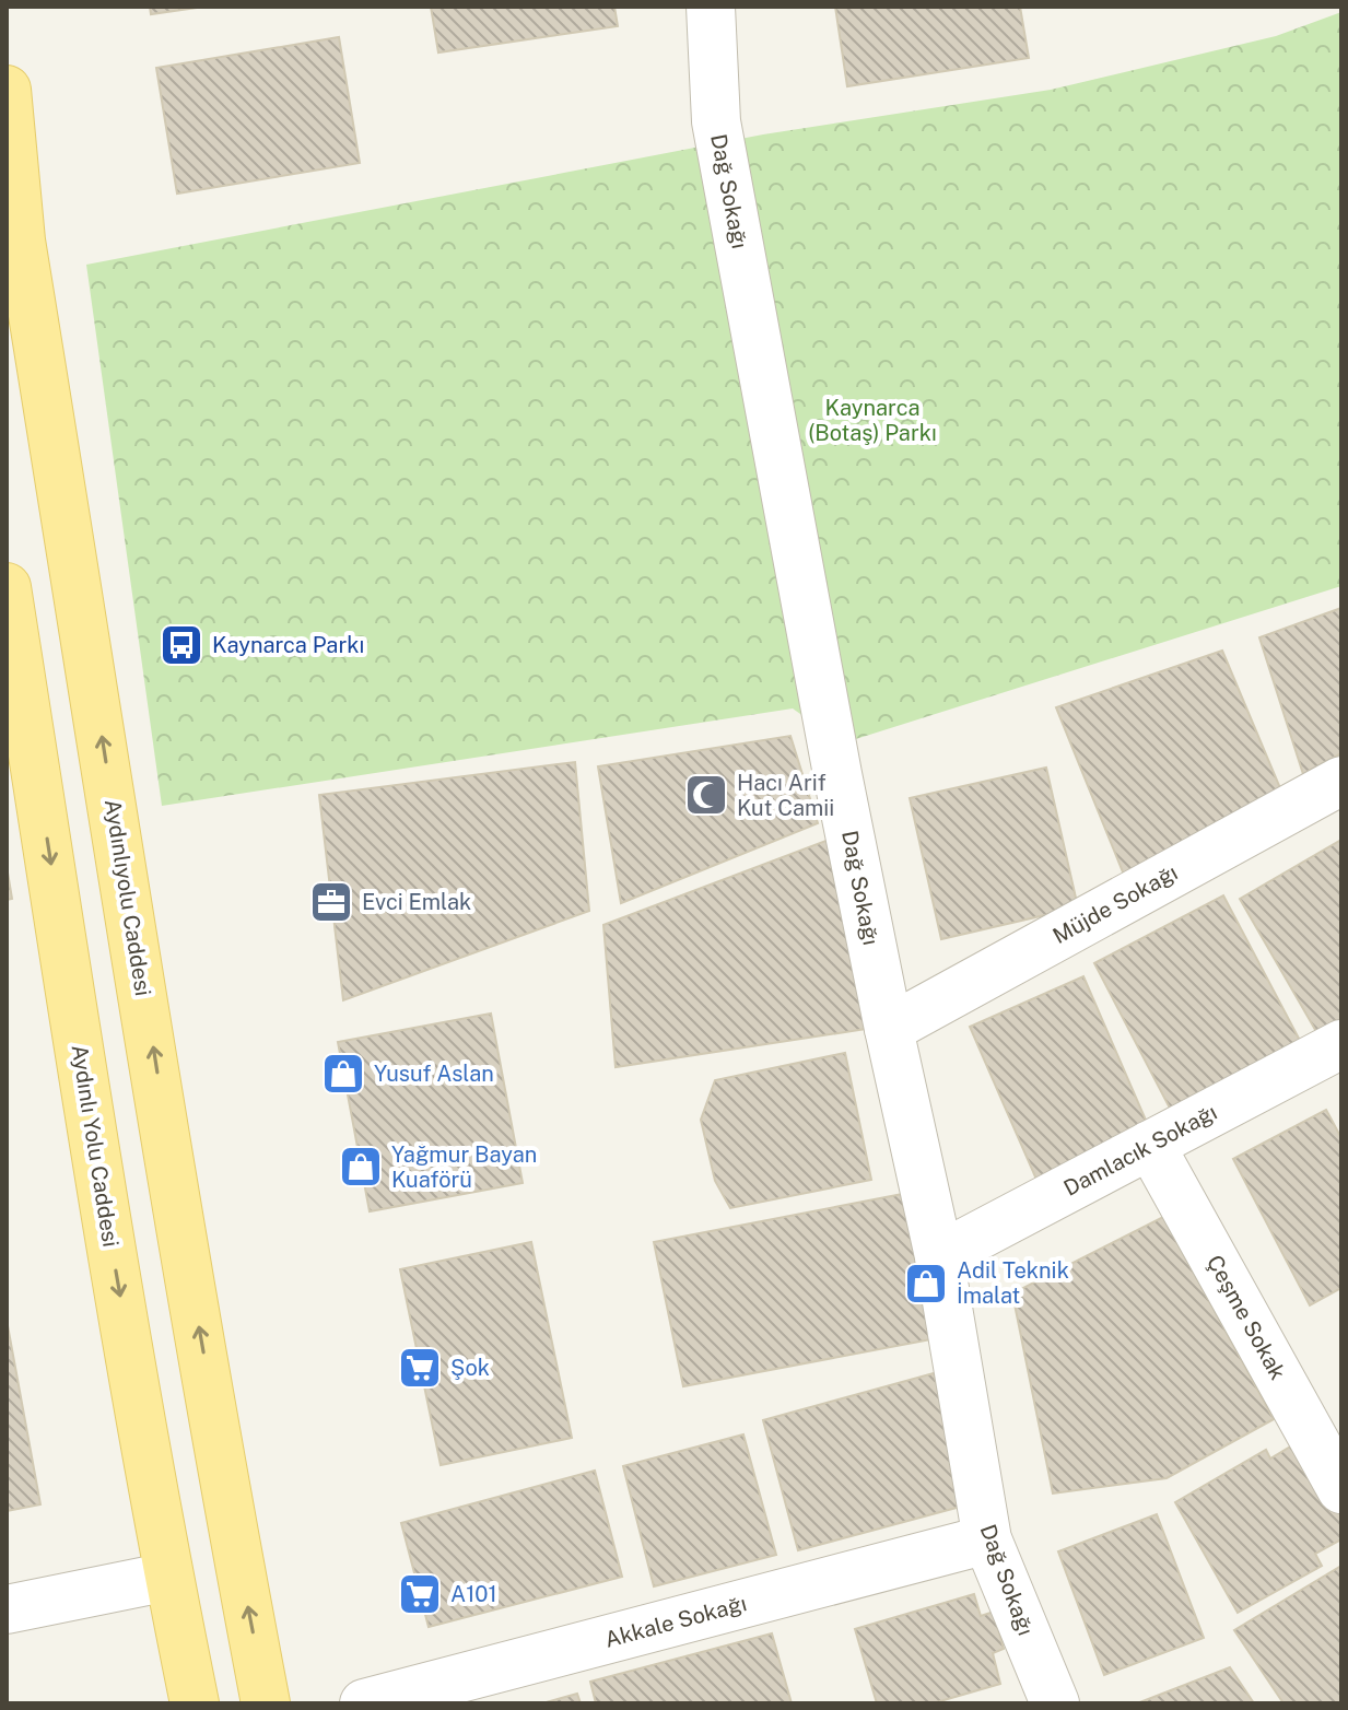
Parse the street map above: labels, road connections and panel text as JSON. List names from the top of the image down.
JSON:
{
  "streets": {
    "main road": ["Aydınlıyolu Caddesi", "Aydınlı Yolu Caddesi"],
    "street": [
      "Dağ Sokağı",
      "Müjde Sokağı",
      "Damlacık Sokağı",
      "Çeşme Sokak",
      "Akkale Sokağı"
    ]
  },
  "crossings": [
    ["Dağ Sokağı", "Müjde Sokağı"],
    ["Dağ Sokağı", "Damlacık Sokağı"],
    ["Dağ Sokağı", "Akkale Sokağı"],
    ["Damlacık Sokağı", "Çeşme Sokak"]
  ],
  "one_way": ["Aydınlıyolu Caddesi", "Aydınlı Yolu Caddesi"],
  "parks": ["Kaynarca (Botaş) Parkı"],
  "places": {
    "bus stop": ["Kaynarca Parkı"],
    "mosque": ["Hacı Arif Kut Camii"],
    "office": ["Evci Emlak"],
    "shop": ["Yusuf Aslan", "Yağmur Bayan Kuaförü", "Adil Teknik İmalat"],
    "supermarket": ["Şok", "A101"]
  }
}
